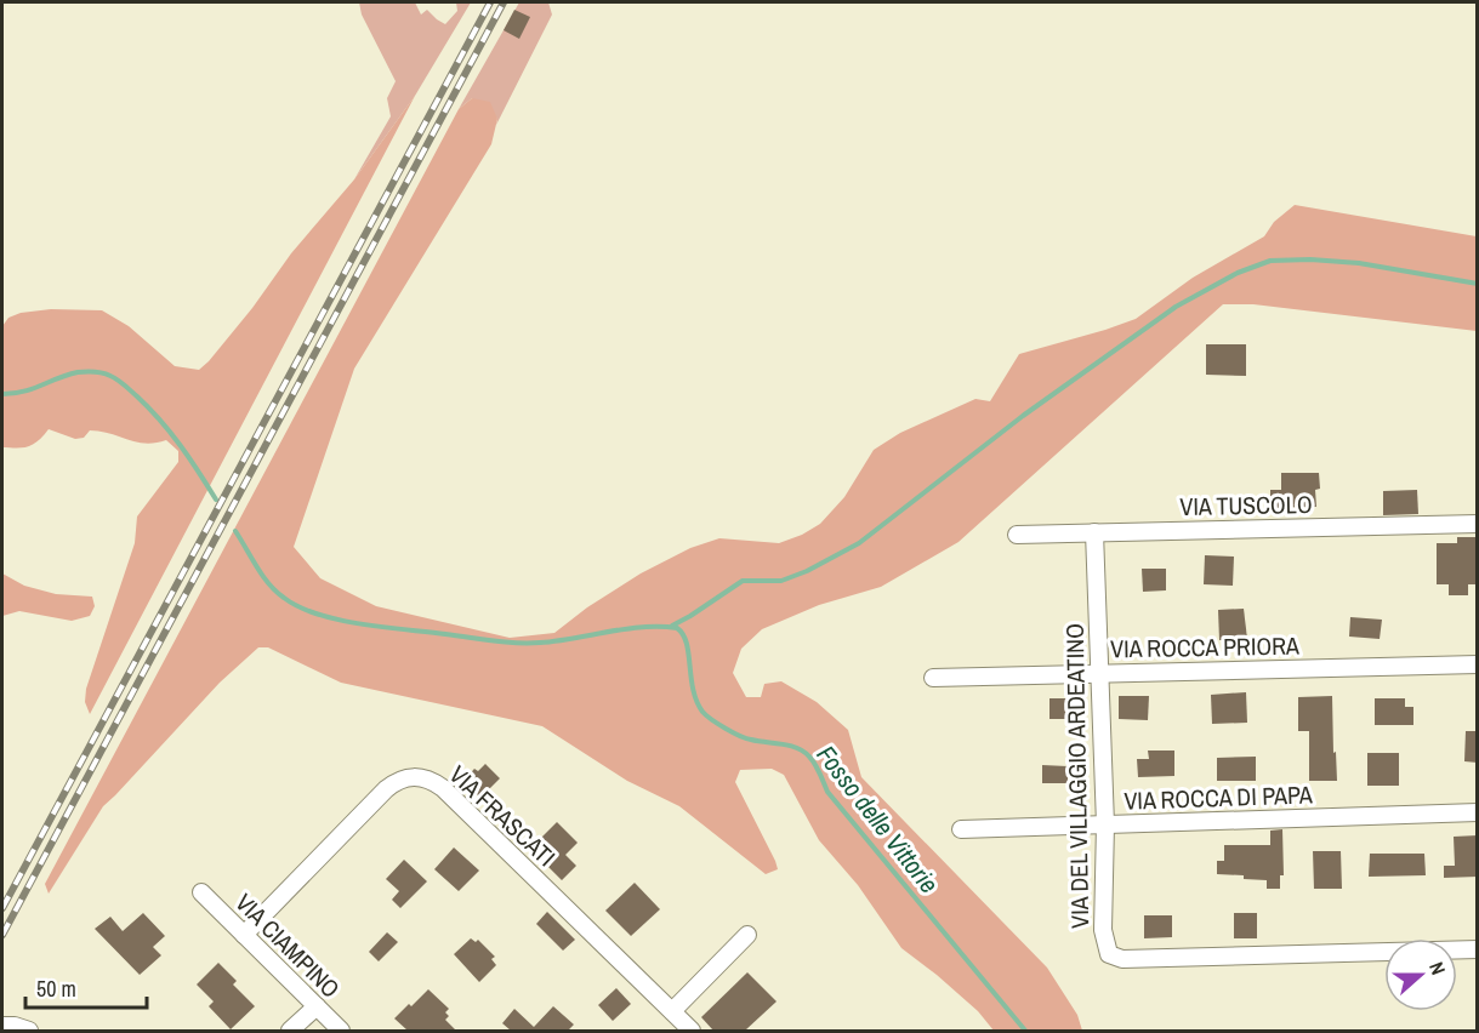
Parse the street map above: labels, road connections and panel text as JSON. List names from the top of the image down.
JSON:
{
  "streets": {
    "street": [
      "VIA TUSCOLO",
      "VIA ROCCA PRIORA",
      "VIA DEL VILLAGGIO ARDEATINO",
      "VIA ROCCA DI PAPA",
      "VIA FRASCATI",
      "VIA CIAMPINO"
    ]
  },
  "crossings": [
    ["VIA TUSCOLO", "VIA DEL VILLAGGIO ARDEATINO"],
    ["VIA ROCCA PRIORA", "VIA DEL VILLAGGIO ARDEATINO"],
    ["VIA DEL VILLAGGIO ARDEATINO", "VIA ROCCA DI PAPA"],
    ["VIA FRASCATI", "VIA CIAMPINO"]
  ],
  "water": ["Fosso delle Vittorie"],
  "scale_bar": "50 m",
  "north": "right"
}
